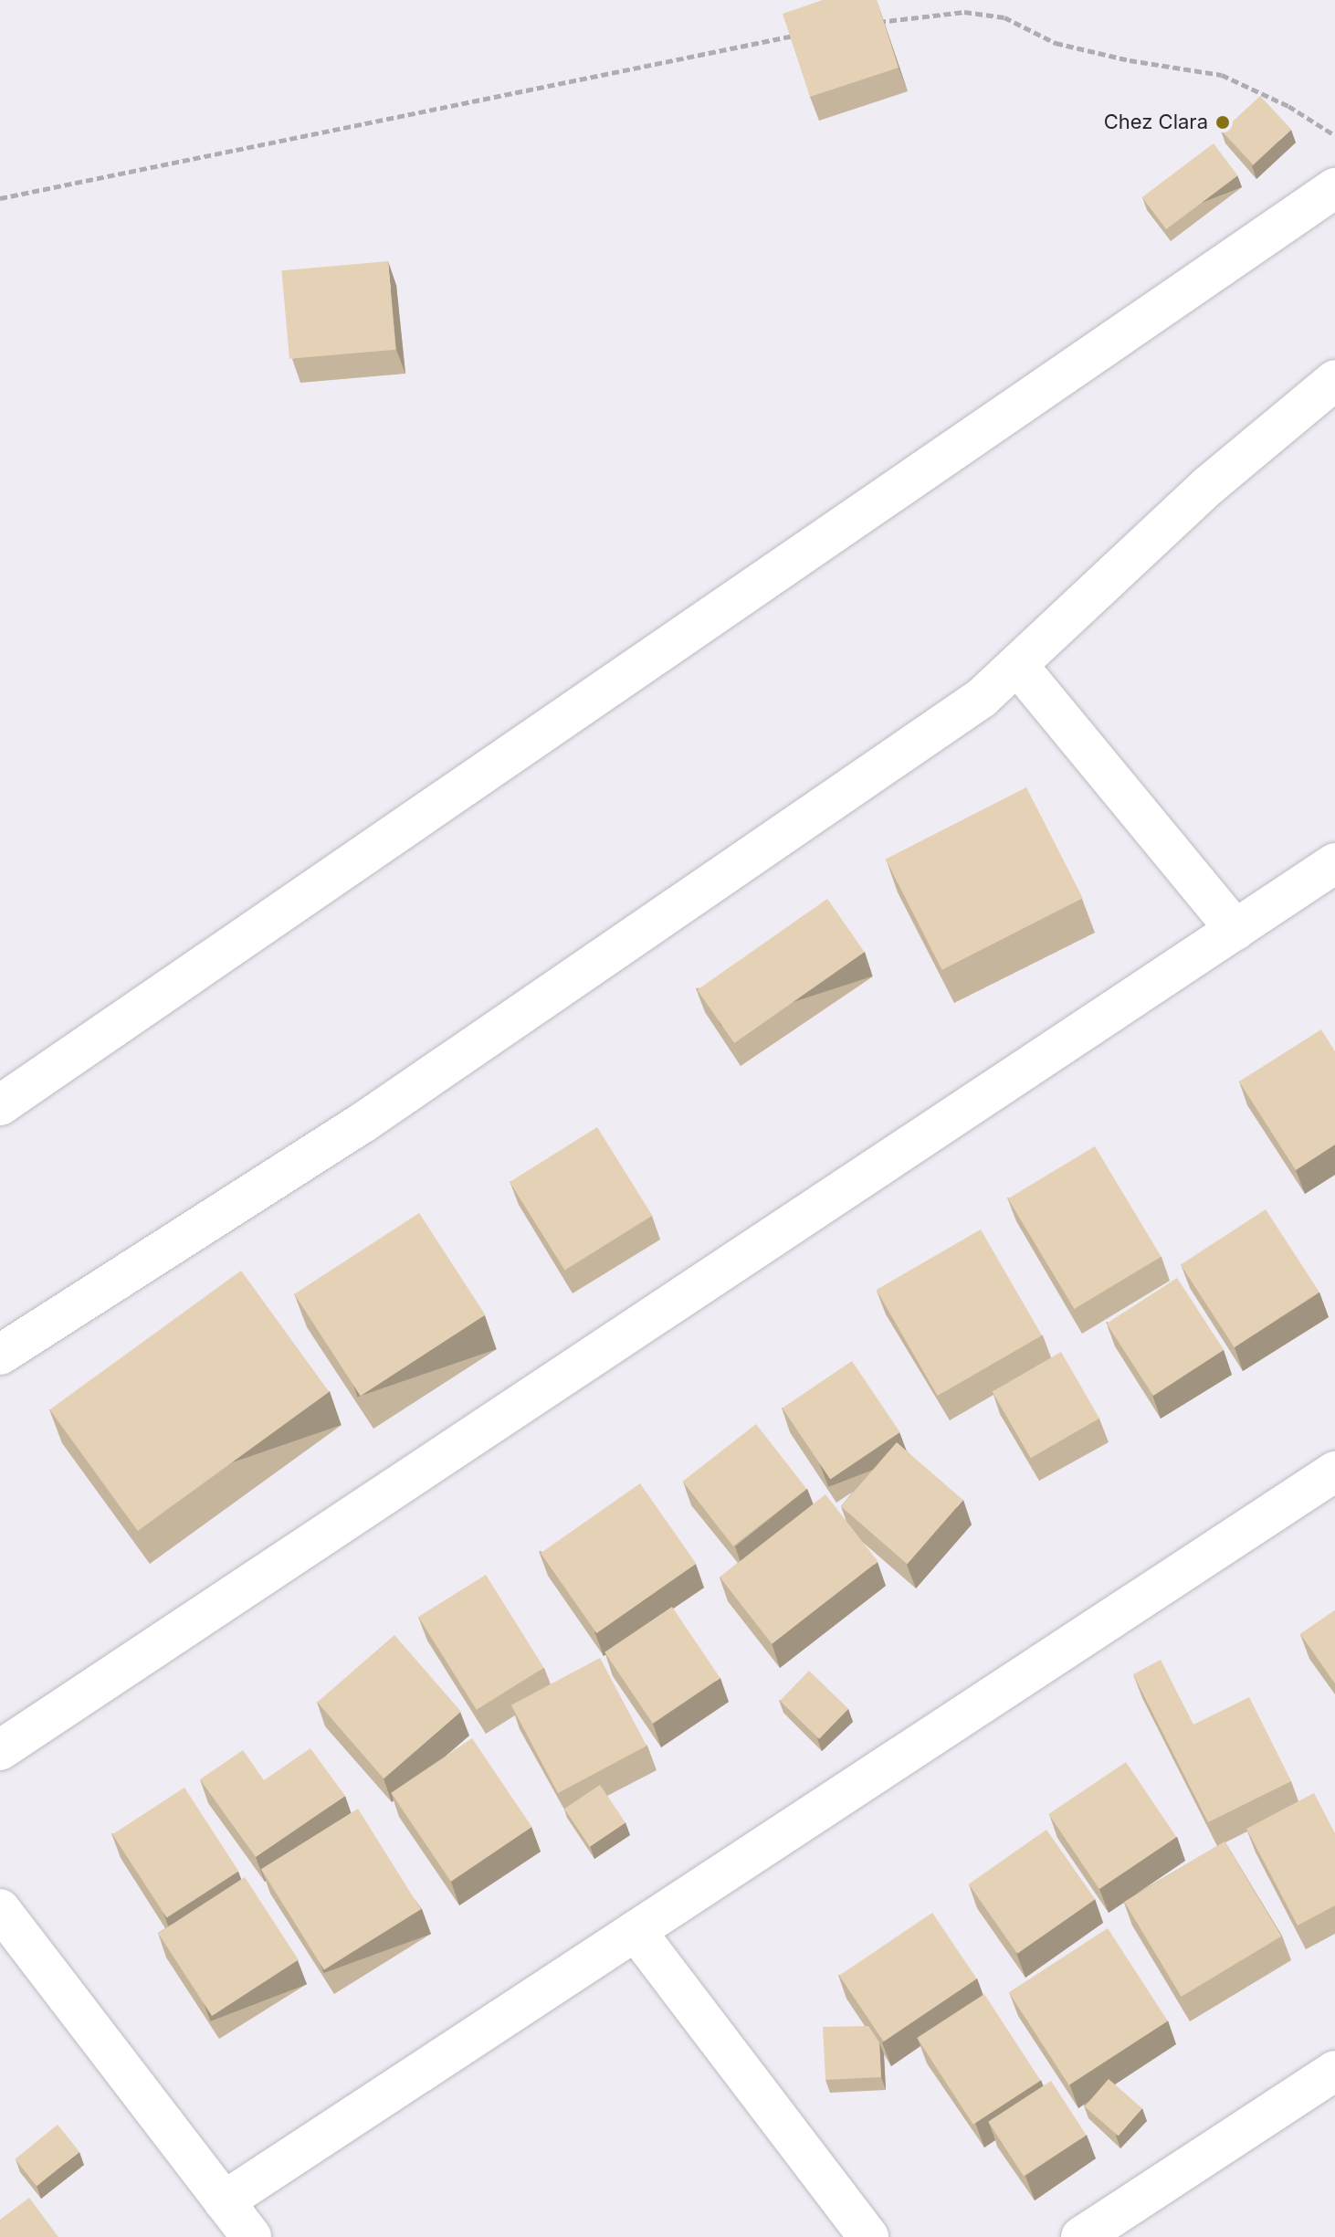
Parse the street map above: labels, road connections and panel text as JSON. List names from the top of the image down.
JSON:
{
  "places": ["Chez Clara"]
}
